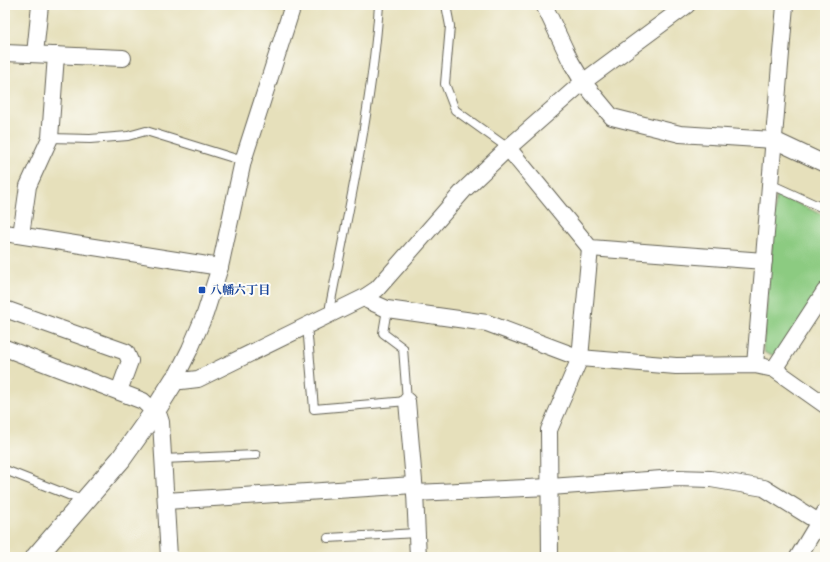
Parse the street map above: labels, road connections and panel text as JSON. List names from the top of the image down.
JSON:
{
  "places": {
    "transit": ["八幡六丁目"]
  }
}
